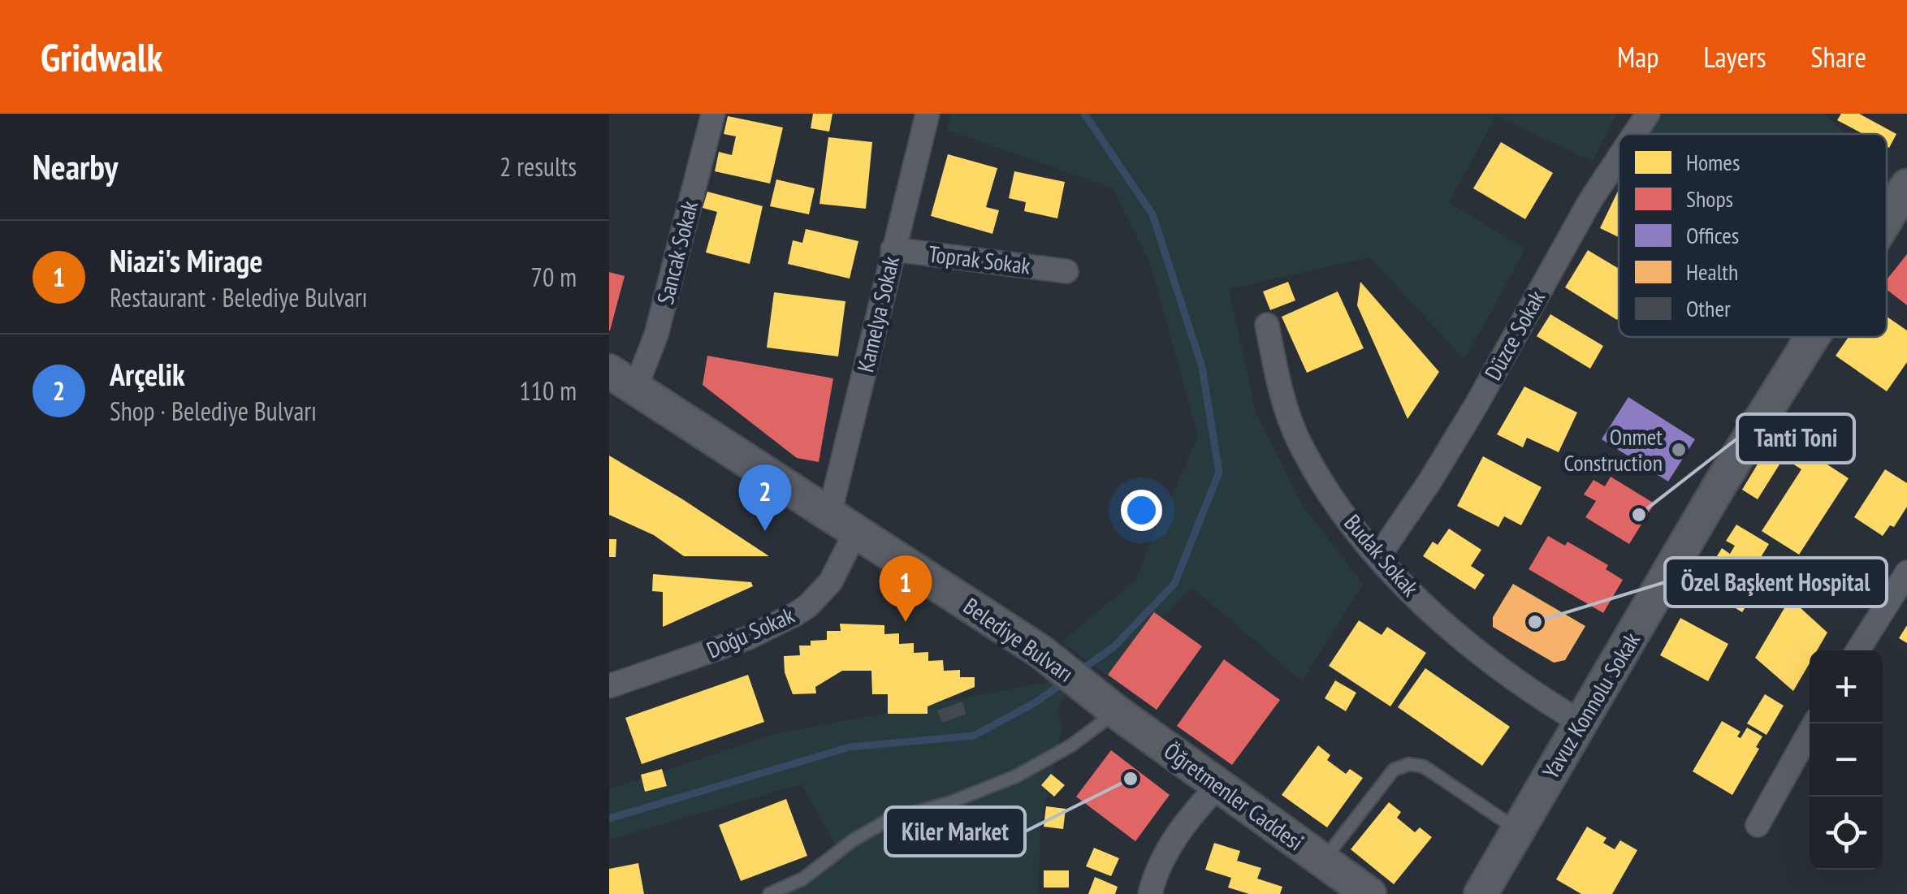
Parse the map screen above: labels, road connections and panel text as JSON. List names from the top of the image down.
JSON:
{
  "streets": {
    "main road": ["Belediye Bulvarı", "Yavuz Konnolu Sokak", "Öğretmenler Caddesi"],
    "street": [
      "Sancak Sokak",
      "Toprak Sokak",
      "Kamelya Sokak",
      "Düzce Sokak",
      "Budak Sokak",
      "Doğu Sokak"
    ]
  },
  "crossings": [
    ["Sancak Sokak", "Belediye Bulvarı"],
    ["Toprak Sokak", "Kamelya Sokak"],
    ["Kamelya Sokak", "Doğu Sokak"],
    ["Kamelya Sokak", "Belediye Bulvarı"],
    ["Düzce Sokak", "Budak Sokak"],
    ["Budak Sokak", "Yavuz Konnolu Sokak"],
    ["Doğu Sokak", "Belediye Bulvarı"],
    ["Belediye Bulvarı", "Öğretmenler Caddesi"]
  ],
  "places": [
    "Onmet Construction",
    "Tanti Toni",
    "Özel Başkent Hospital",
    "Kiler Market"
  ],
  "legend": [
    "Homes",
    "Shops",
    "Offices",
    "Health",
    "Other"
  ],
  "page": {
    "header": "Gridwalk",
    "nav": ["Map", "Layers", "Share"],
    "heading": ["Nearby", "2 results"],
    "list": [
      {
        "mark": "1",
        "name": "Niazi's Mirage",
        "note": "Restaurant · Belediye Bulvarı",
        "value": "70 m"
      },
      {
        "mark": "2",
        "name": "Arçelik",
        "note": "Shop · Belediye Bulvarı",
        "value": "110 m"
      }
    ],
    "pins": ["2", "1"],
    "map_buttons": ["+", "−"]
  }
}
